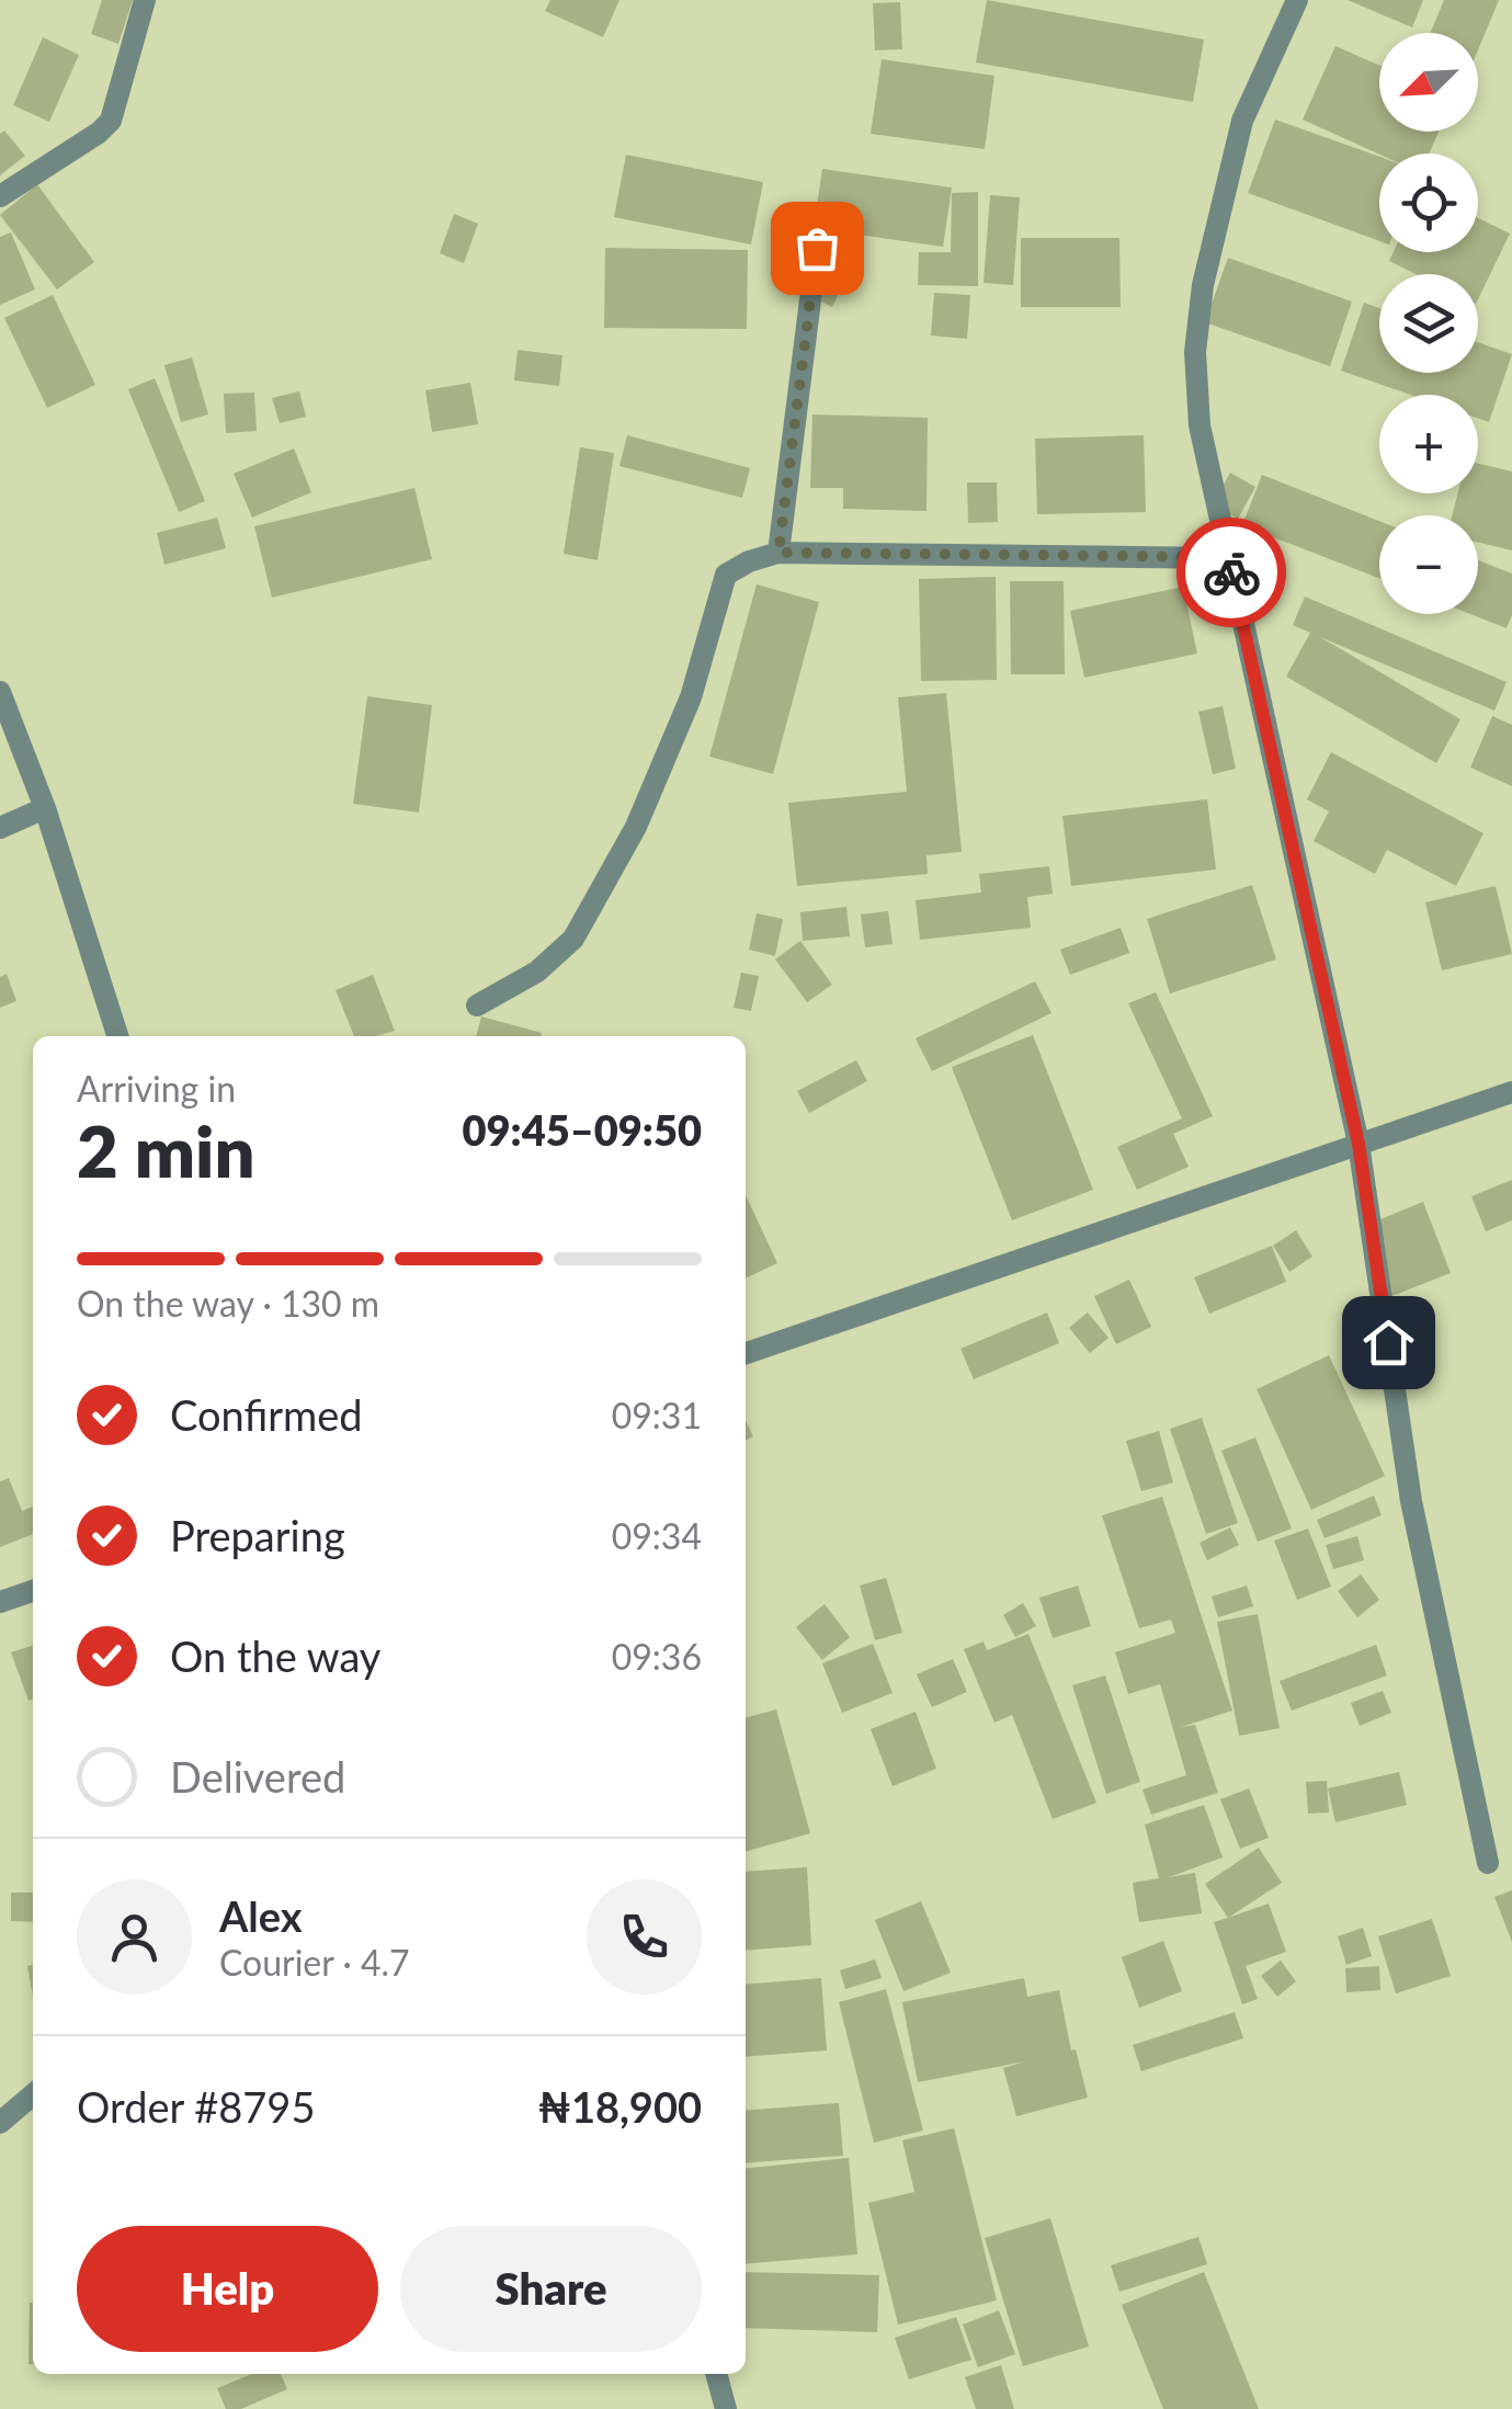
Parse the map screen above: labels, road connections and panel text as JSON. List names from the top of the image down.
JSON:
{
  "north": "bottom left",
  "page": {
    "map_buttons": ["+", "−"],
    "heading": ["2 min", "Arriving in", "09:45–09:50"],
    "panel": [
      "Alex",
      "Courier · 4.7",
      "Order #8795",
      "₦18,900"
    ],
    "bar": "On the way · 130 m",
    "list": [
      ["Confirmed", "09:31"],
      ["Preparing", "09:34"],
      ["On the way", "09:36"],
      "Delivered"
    ],
    "buttons": ["Help", "Share"]
  }
}
